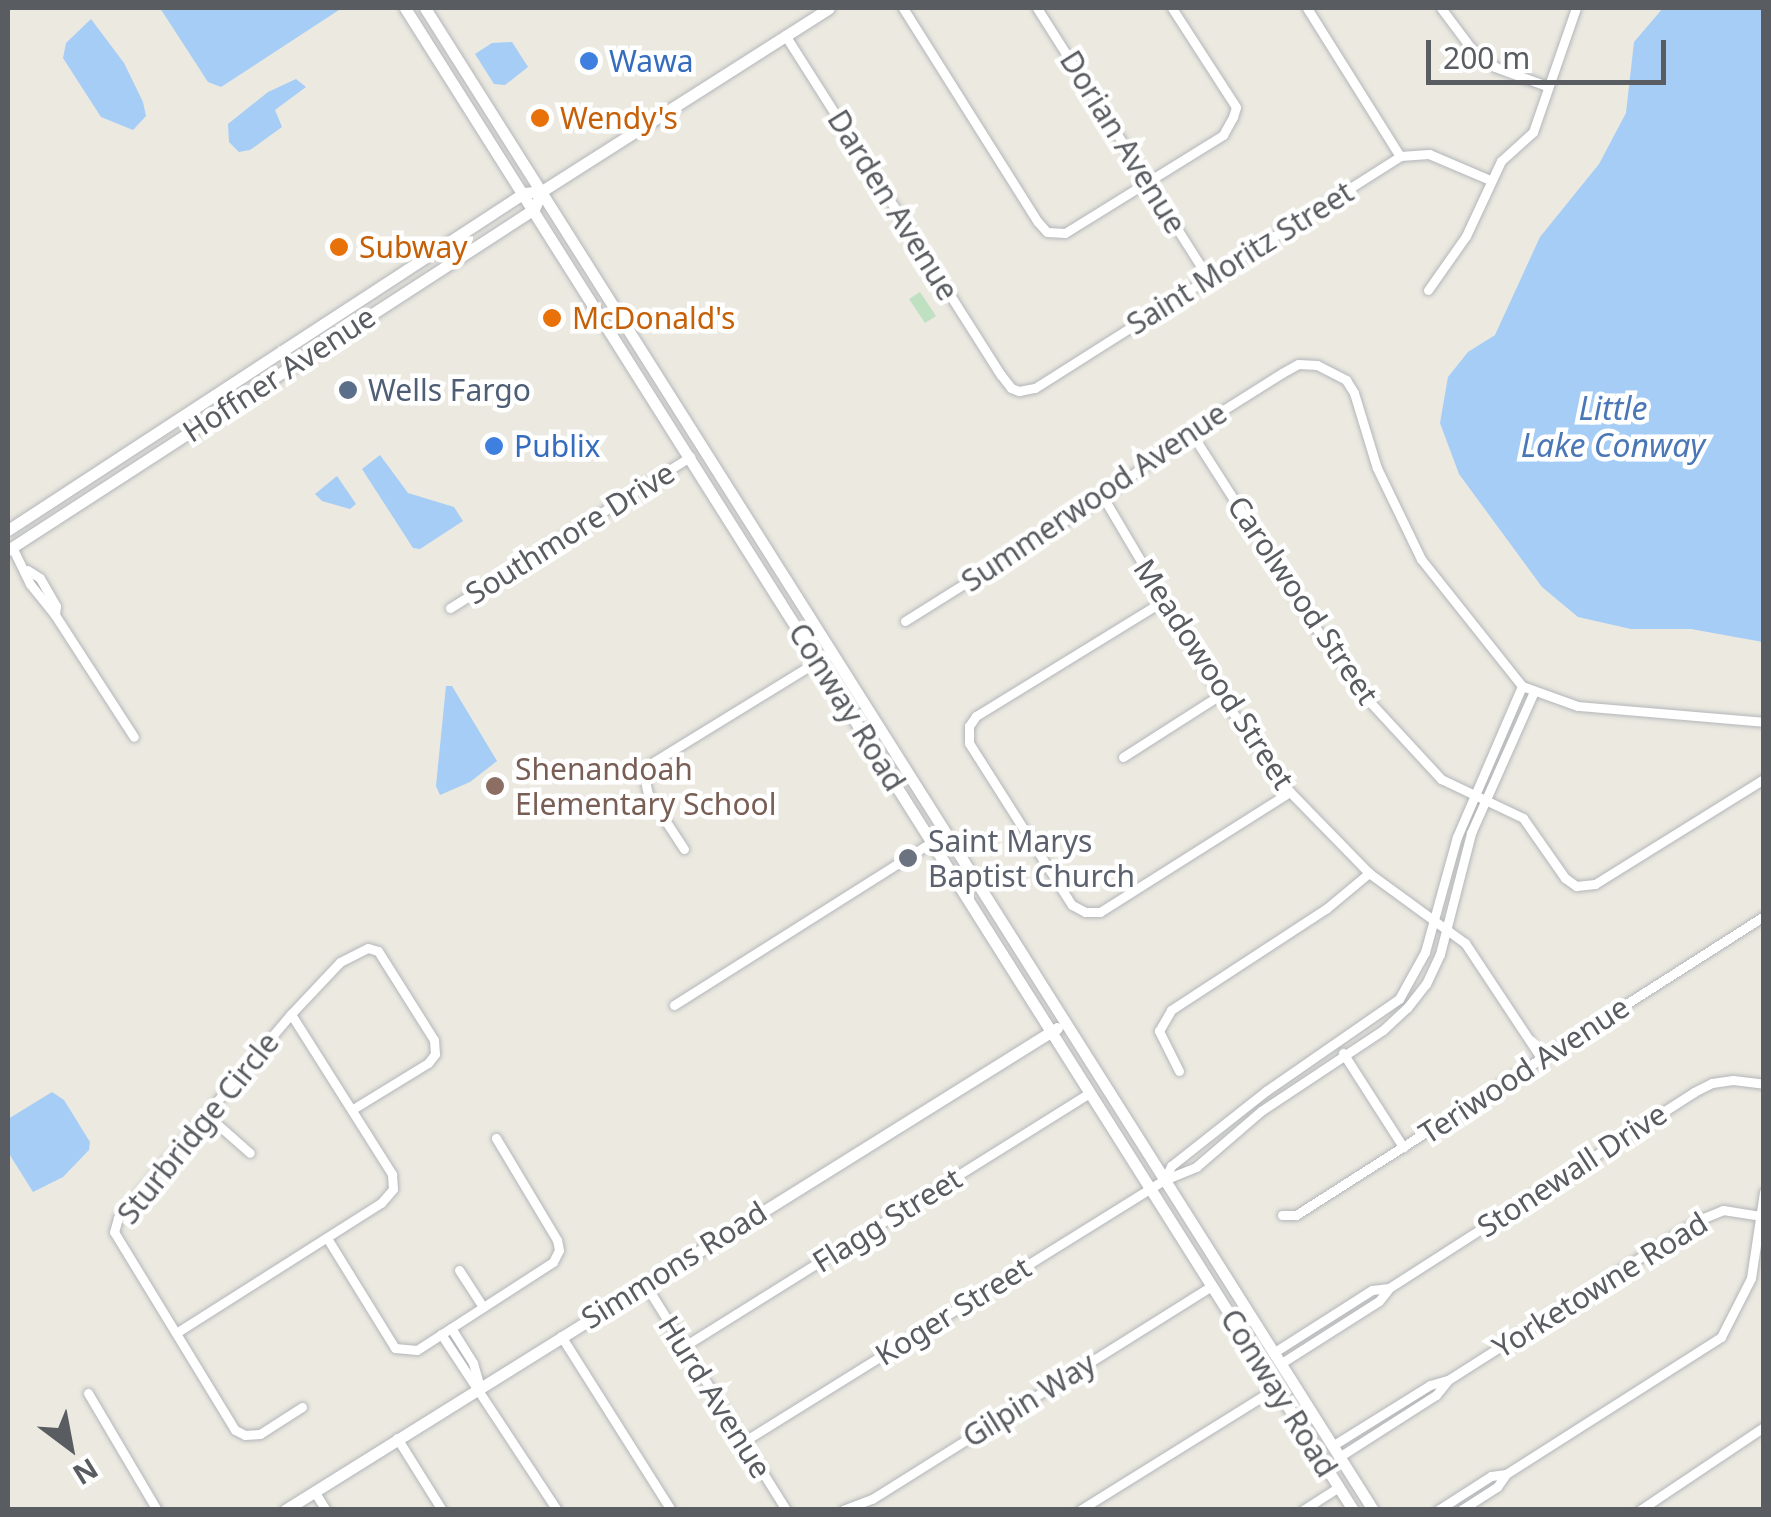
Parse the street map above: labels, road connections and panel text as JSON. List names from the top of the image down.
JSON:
{
  "streets": {
    "main road": ["Hoffner Avenue", "Conway Road", "Simmons Road"],
    "street": [
      "Dorian Avenue",
      "Darden Avenue",
      "Saint Moritz Street",
      "Summerwood Avenue",
      "Southmore Drive",
      "Carolwood Street",
      "Meadowood Street",
      "Teriwood Avenue",
      "Sturbridge Circle",
      "Stonewall Drive",
      "Flagg Street",
      "Yorketowne Road",
      "Koger Street",
      "Hurd Avenue",
      "Gilpin Way"
    ]
  },
  "crossings": [
    ["Dorian Avenue", "Saint Moritz Street"],
    ["Darden Avenue", "Saint Moritz Street"],
    ["Hoffner Avenue", "Conway Road"],
    ["Summerwood Avenue", "Carolwood Street"],
    ["Summerwood Avenue", "Meadowood Street"],
    ["Southmore Drive", "Conway Road"],
    ["Meadowood Street", "Teriwood Avenue"],
    ["Conway Road", "Stonewall Drive"],
    ["Conway Road", "Flagg Street"],
    ["Conway Road", "Simmons Road"],
    ["Conway Road", "Yorketowne Road"],
    ["Conway Road", "Koger Street"],
    ["Conway Road", "Gilpin Way"],
    ["Flagg Street", "Hurd Avenue"],
    ["Simmons Road", "Hurd Avenue"],
    ["Koger Street", "Hurd Avenue"]
  ],
  "water": ["Little Lake Conway"],
  "places": [
    "Wawa",
    "Wendy's",
    "Subway",
    "McDonald's",
    "Wells Fargo",
    "Publix",
    "Shenandoah Elementary School",
    "Saint Marys Baptist Church"
  ],
  "scale_bar": "200 m",
  "north": "bottom right"
}
